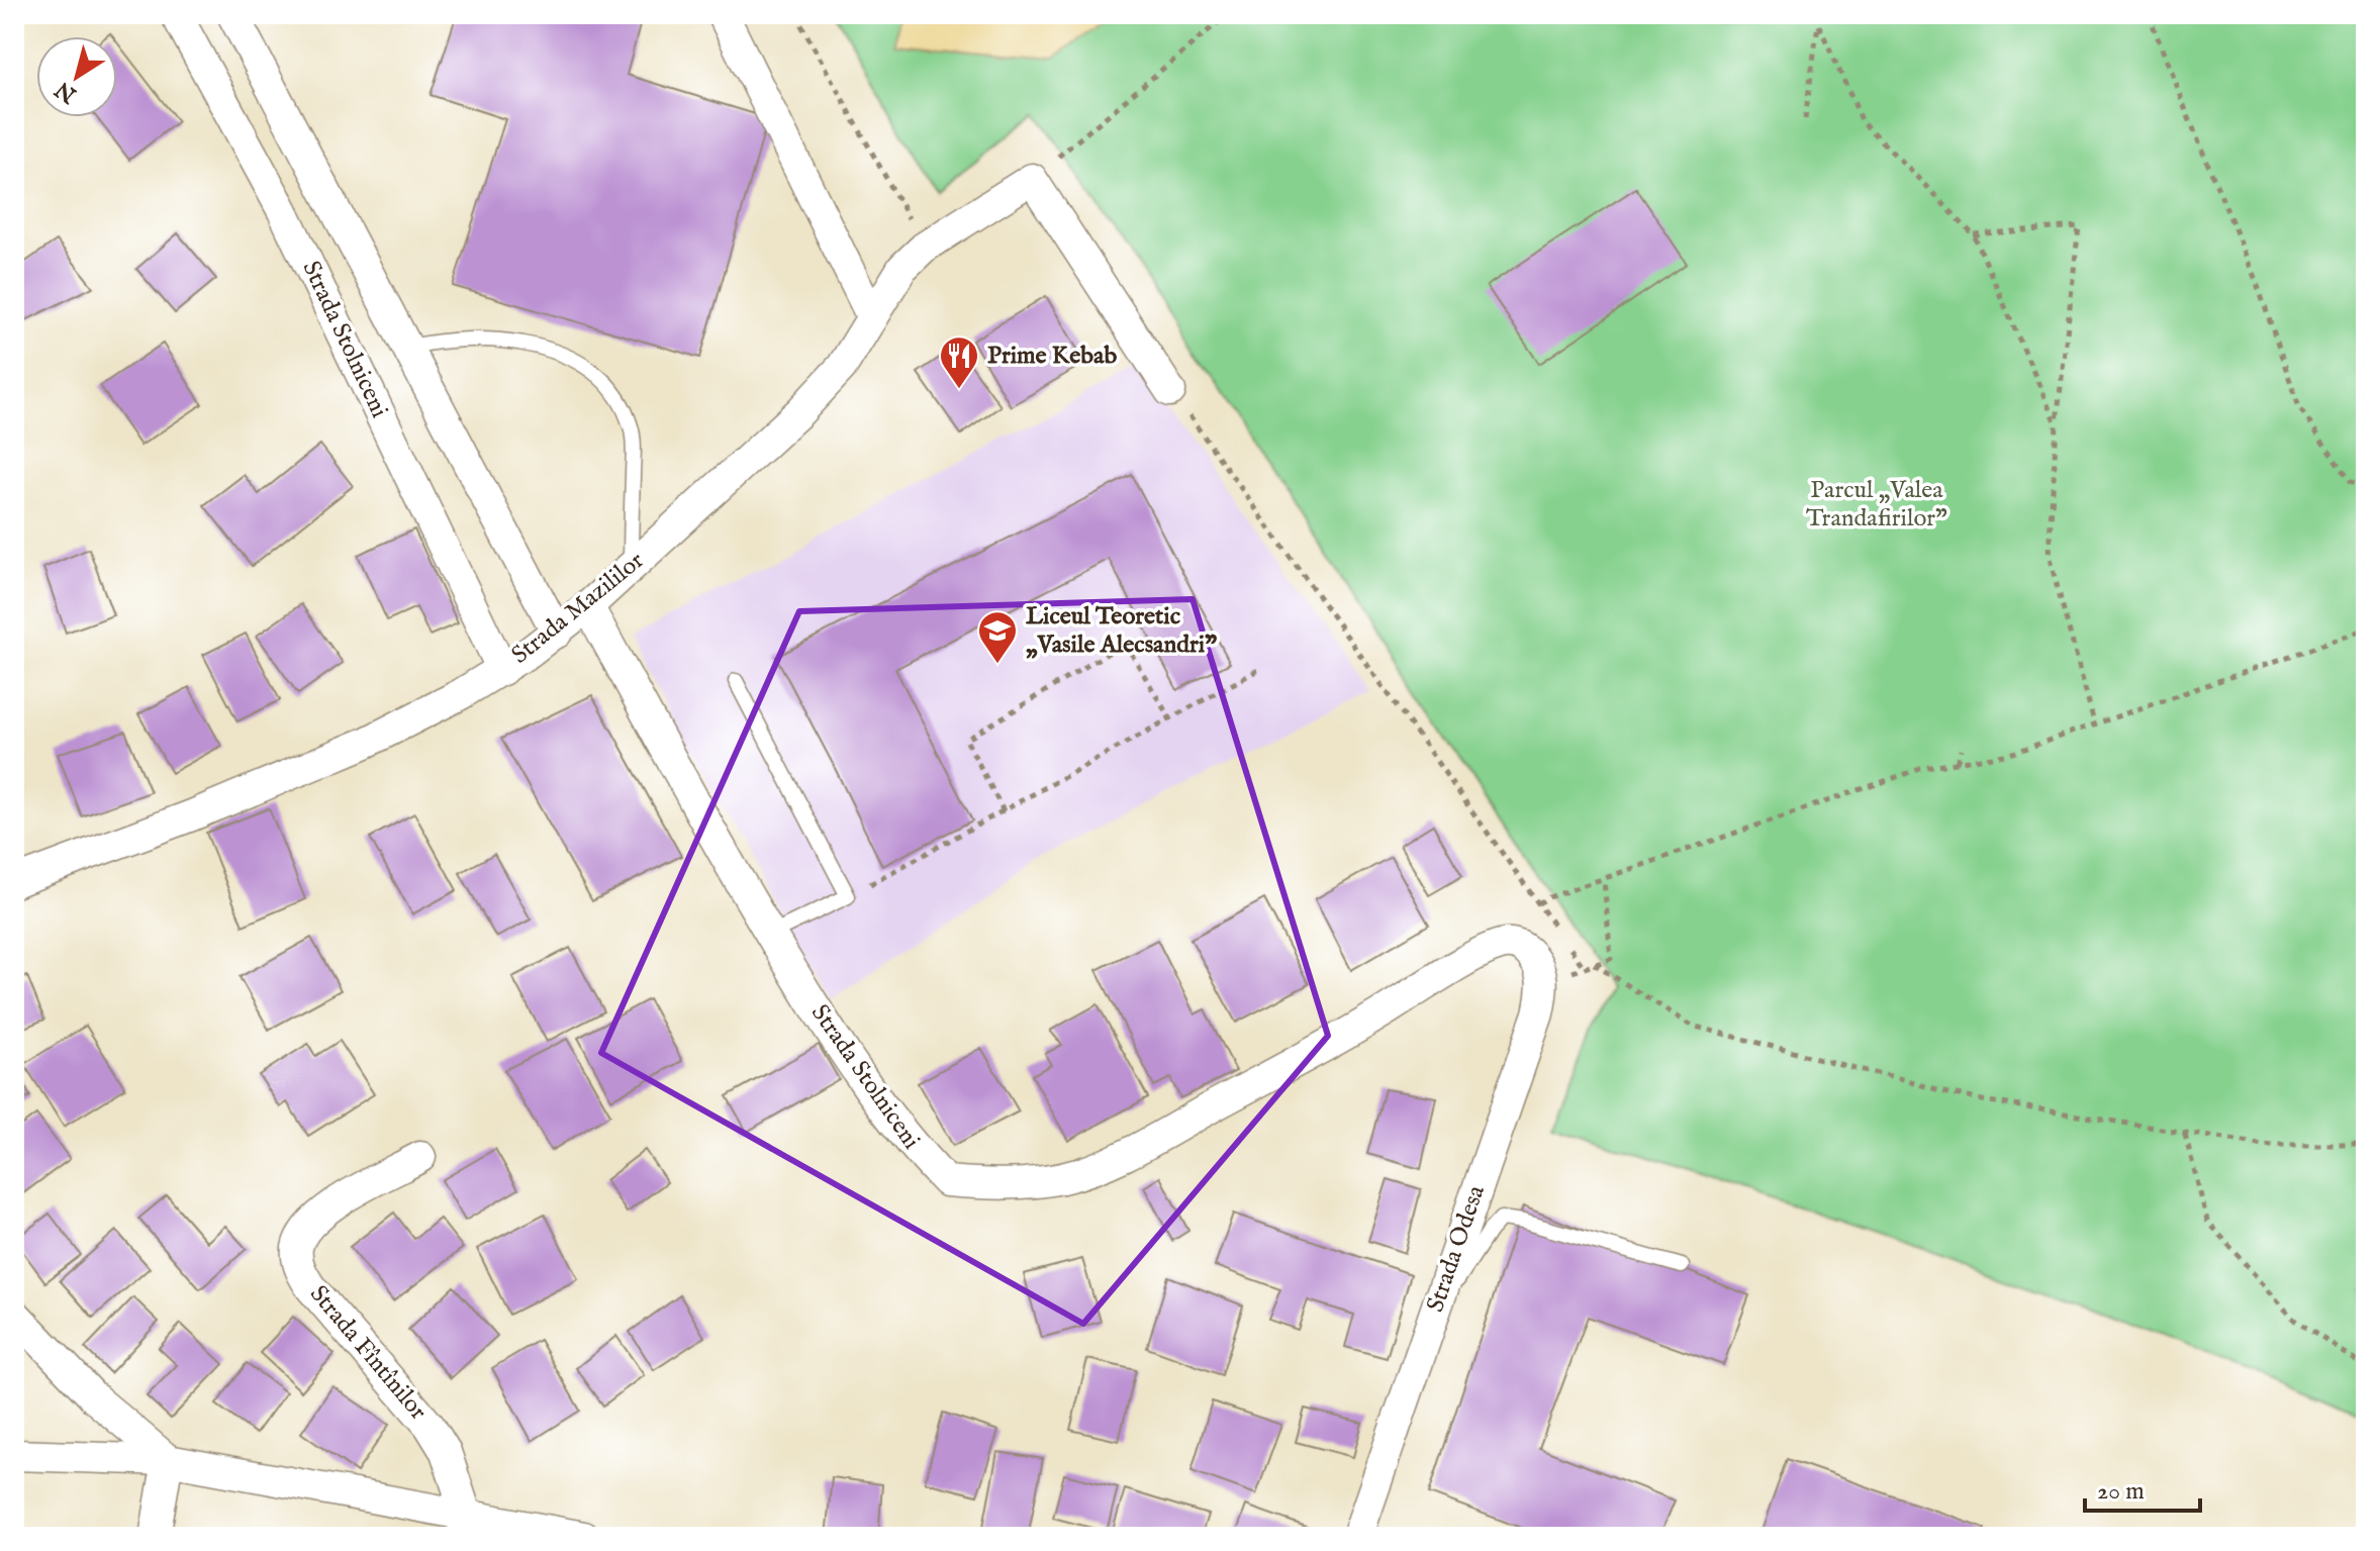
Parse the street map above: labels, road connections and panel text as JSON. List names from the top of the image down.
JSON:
{
  "streets": {
    "street": [
      "Strada Stolniceni",
      "Strada Mazililor",
      "Strada Odesa",
      "Strada Fîntînilor"
    ]
  },
  "crossings": [
    ["Strada Stolniceni", "Strada Mazililor"],
    ["Strada Stolniceni", "Strada Odesa"]
  ],
  "parks": ["Parcul „Valea Trandafirilor”"],
  "places": {
    "restaurant": ["Prime Kebab"],
    "school or university": ["Liceul Teoretic „Vasile Alecsandri”"]
  },
  "scale_bar": "20 m",
  "north": "bottom left"
}
